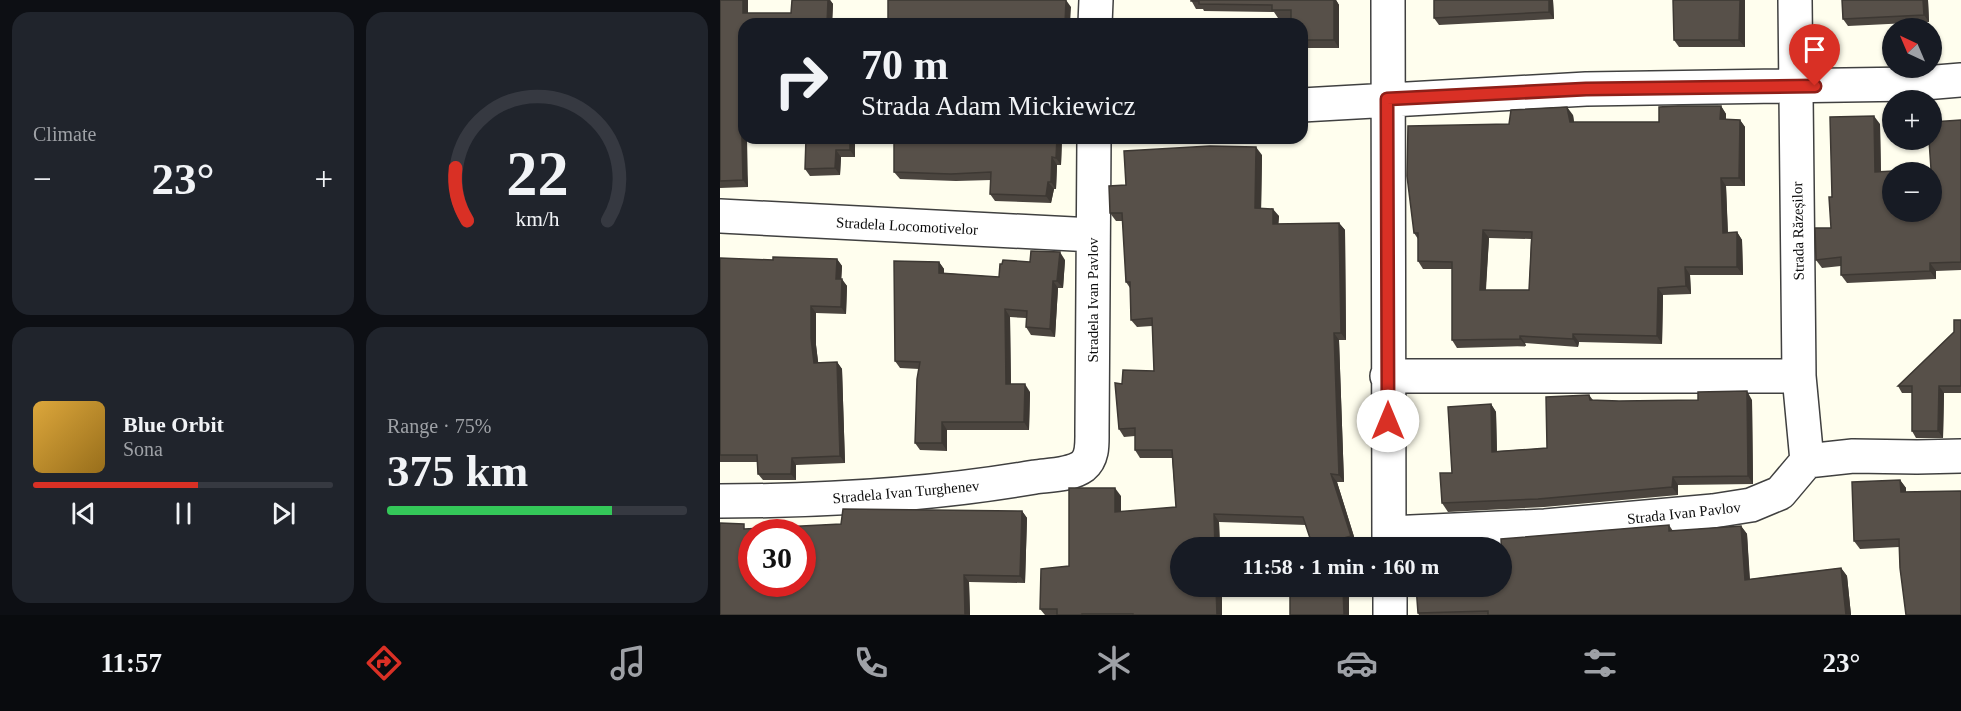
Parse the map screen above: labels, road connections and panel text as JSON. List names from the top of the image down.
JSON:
{
  "streets": {
    "street": [
      "Stradela Locomotivelor",
      "Strada Răzeșilor",
      "Stradela Ivan Pavlov",
      "Stradela Ivan Turghenev",
      "Strada Ivan Pavlov"
    ]
  },
  "crossings": [
    ["Stradela Locomotivelor", "Stradela Ivan Pavlov"],
    ["Strada Răzeșilor", "Strada Ivan Pavlov"],
    ["Stradela Ivan Pavlov", "Stradela Ivan Turghenev"]
  ],
  "north": "top left",
  "page": {
    "tile": [
      "Climate",
      ["Range · 75%", "375 km"]
    ],
    "map_buttons": ["+", "−"],
    "turn": ["70 m", "Strada Adam Mickiewicz"],
    "heat": ["−", "23°", "+"],
    "song": ["Blue Orbit", "Sona"],
    "limit": "30",
    "trip": "11:58 · 1 min · 160 m",
    "tabs": ["11:57", "23°"],
    "gauge": ["22", "km/h"]
  }
}
